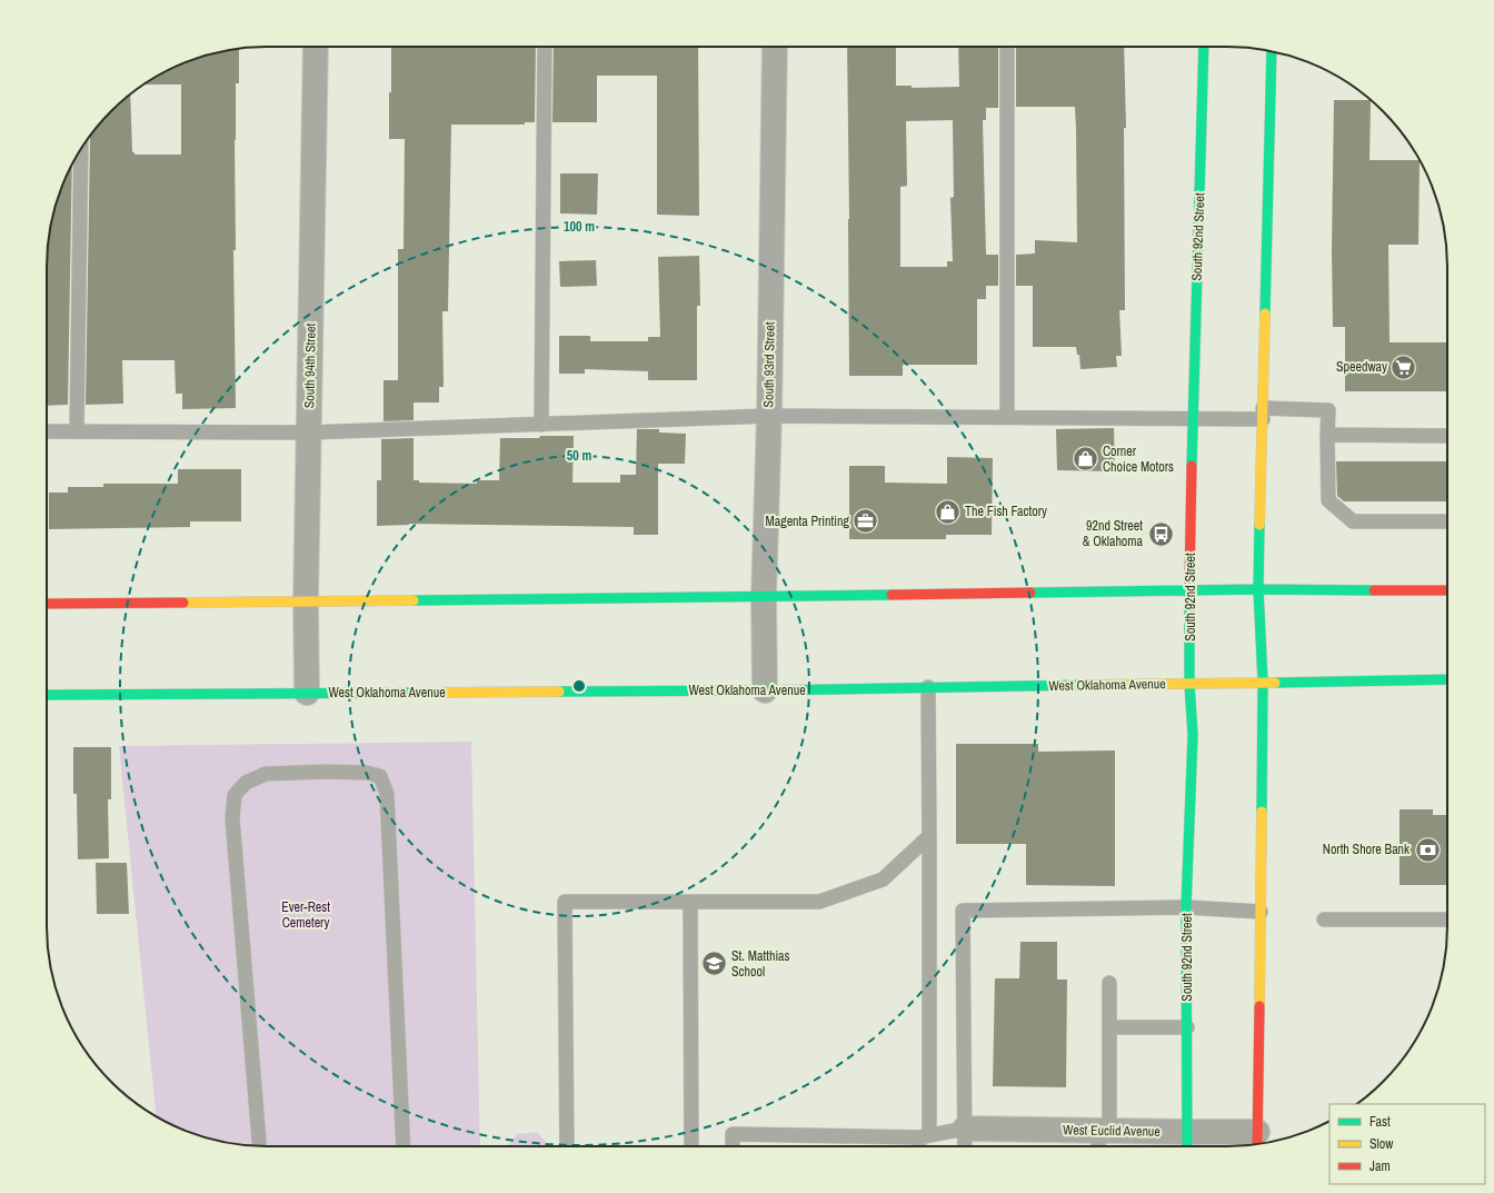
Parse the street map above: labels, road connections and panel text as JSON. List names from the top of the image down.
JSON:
{
  "streets": {
    "main road": ["South 92nd Street", "West Oklahoma Avenue"],
    "street": ["South 93rd Street", "South 94th Street", "West Euclid Avenue"]
  },
  "crossings": [
    ["South 92nd Street", "West Oklahoma Avenue"],
    ["South 92nd Street", "West Euclid Avenue"],
    ["South 93rd Street", "West Oklahoma Avenue"],
    ["South 94th Street", "West Oklahoma Avenue"]
  ],
  "parks": ["Ever-Rest Cemetery"],
  "places": {
    "supermarket": ["Speedway"],
    "shop": ["Corner Choice Motors", "The Fish Factory"],
    "office": ["Magenta Printing"],
    "bus stop": ["92nd Street & Oklahoma"],
    "bank": ["North Shore Bank"],
    "school or university": ["St. Matthias School"]
  },
  "legend": ["Fast", "Slow", "Jam"],
  "rings": ["100 m", "50 m"]
}
